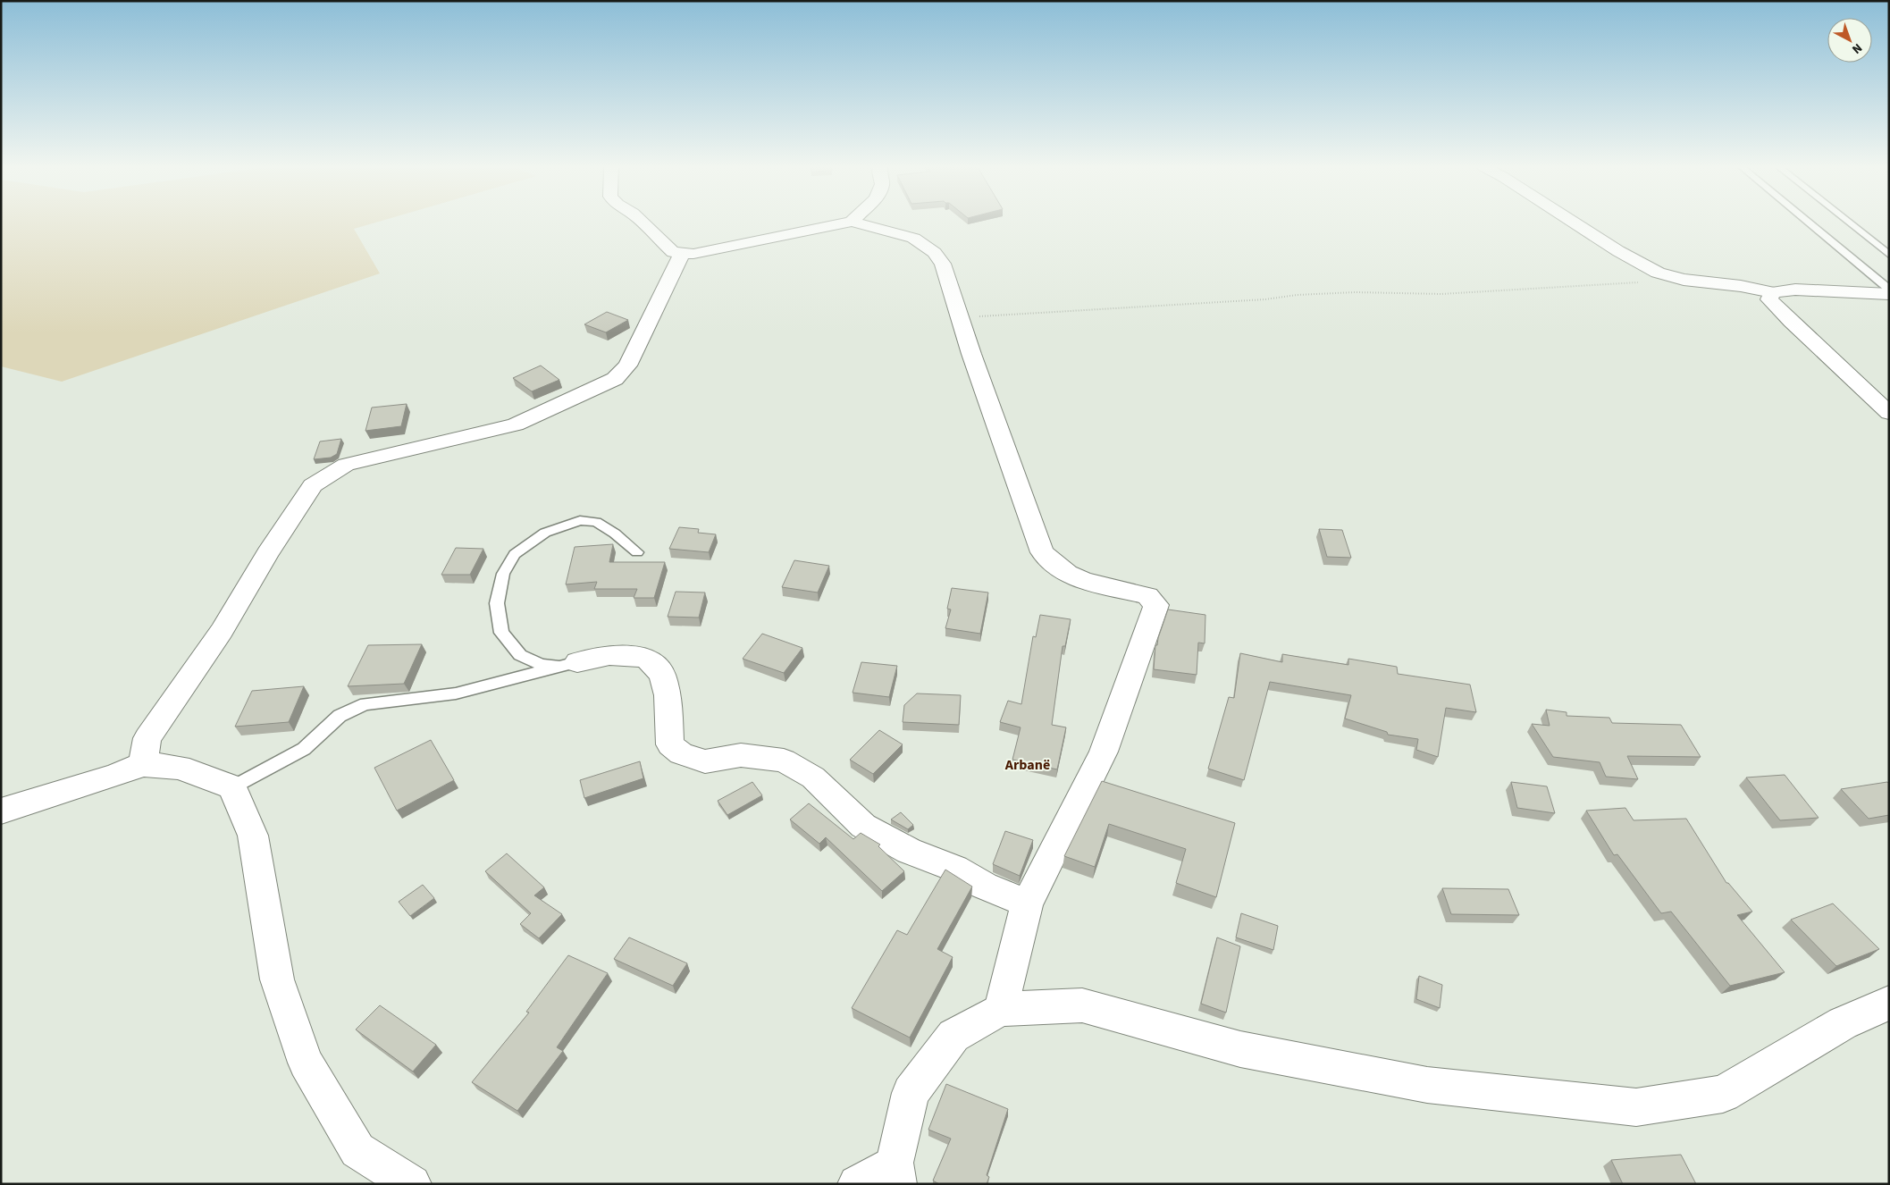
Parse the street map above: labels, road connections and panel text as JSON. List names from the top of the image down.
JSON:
{
  "districts": ["Arbanë"],
  "north": "bottom right"
}
